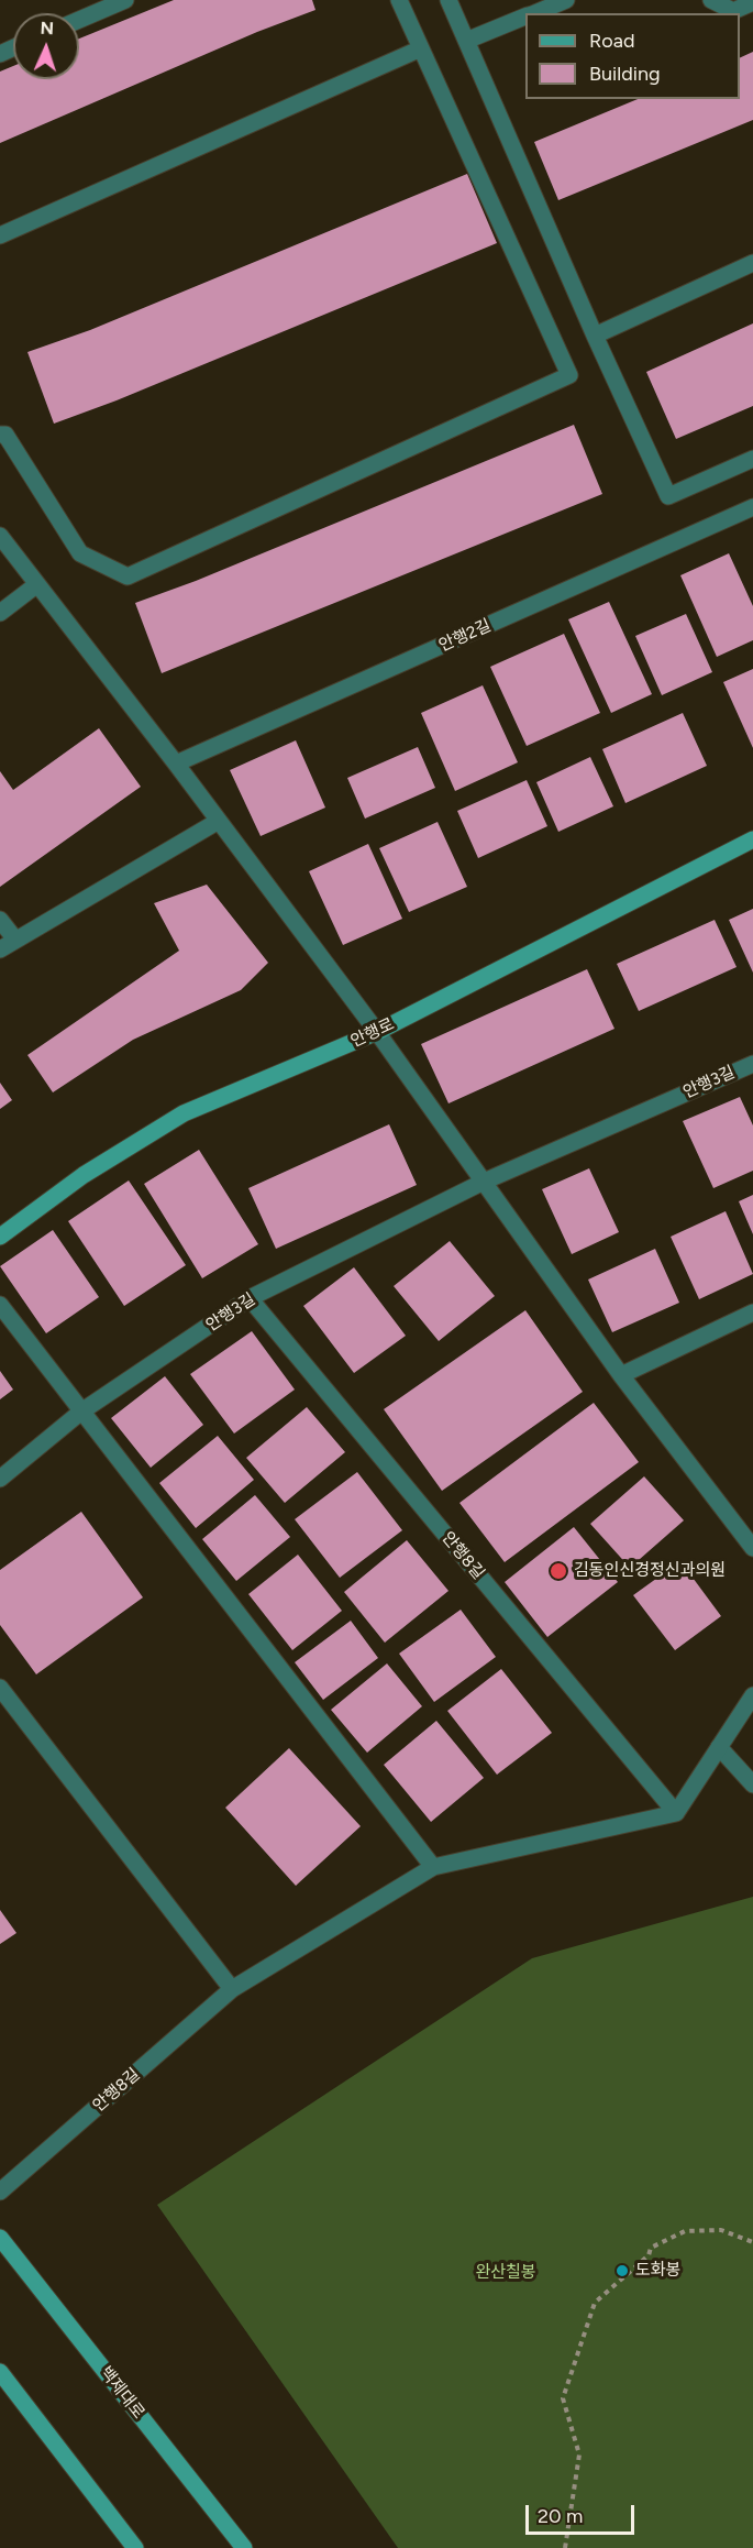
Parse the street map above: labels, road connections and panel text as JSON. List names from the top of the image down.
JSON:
{
  "streets": {
    "street": [
      "안행2길",
      "안행로",
      "안행3길",
      "안행8길",
      "백제대로"
    ]
  },
  "crossings": [
    ["안행3길", "안행8길"]
  ],
  "parks": ["완산칠봉"],
  "places": ["김동인신경정신과의원", "도화봉"],
  "legend": ["Road", "Building"],
  "scale_bar": "20 m",
  "north": "top"
}
